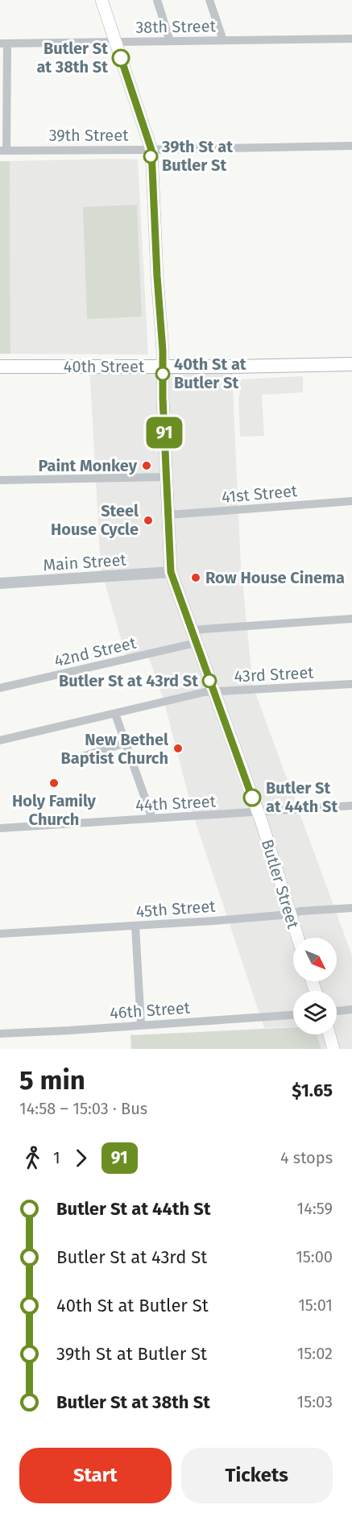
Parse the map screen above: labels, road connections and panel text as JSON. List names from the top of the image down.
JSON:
{
  "streets": {
    "main road": ["40th Street", "Butler Street"],
    "street": [
      "38th Street",
      "39th Street",
      "41st Street",
      "Main Street",
      "42nd Street",
      "43rd Street",
      "44th Street",
      "45th Street",
      "46th Street"
    ]
  },
  "crossings": [
    ["38th Street", "Butler Street"],
    ["39th Street", "Butler Street"],
    ["40th Street", "Butler Street"],
    ["41st Street", "Butler Street"],
    ["Main Street", "Butler Street"],
    ["42nd Street", "Butler Street"],
    ["43rd Street", "Butler Street"],
    ["44th Street", "Butler Street"],
    ["Butler Street", "45th Street"]
  ],
  "places": [
    "Butler St at 38th St",
    "39th St at Butler St",
    "40th St at Butler St",
    "Paint Monkey",
    "Steel House Cycle",
    "Row House Cinema",
    "Butler St at 43rd St",
    "New Bethel Baptist Church",
    "Holy Family Church",
    "Butler St at 44th St"
  ],
  "lines": ["bus line 91"],
  "north": "bottom right",
  "page": {
    "on_map": "91",
    "heading": ["5 min", "14:58 – 15:03 · Bus", "$1.65"],
    "legs": ["1", "91", "4 stops"],
    "list": [
      {
        "name": "Butler St at 44th St",
        "value": "14:59"
      },
      {
        "name": "Butler St at 43rd St",
        "value": "15:00"
      },
      {
        "name": "40th St at Butler St",
        "value": "15:01"
      },
      {
        "name": "39th St at Butler St",
        "value": "15:02"
      },
      {
        "name": "Butler St at 38th St",
        "value": "15:03"
      }
    ],
    "buttons": ["Start", "Tickets"]
  }
}
